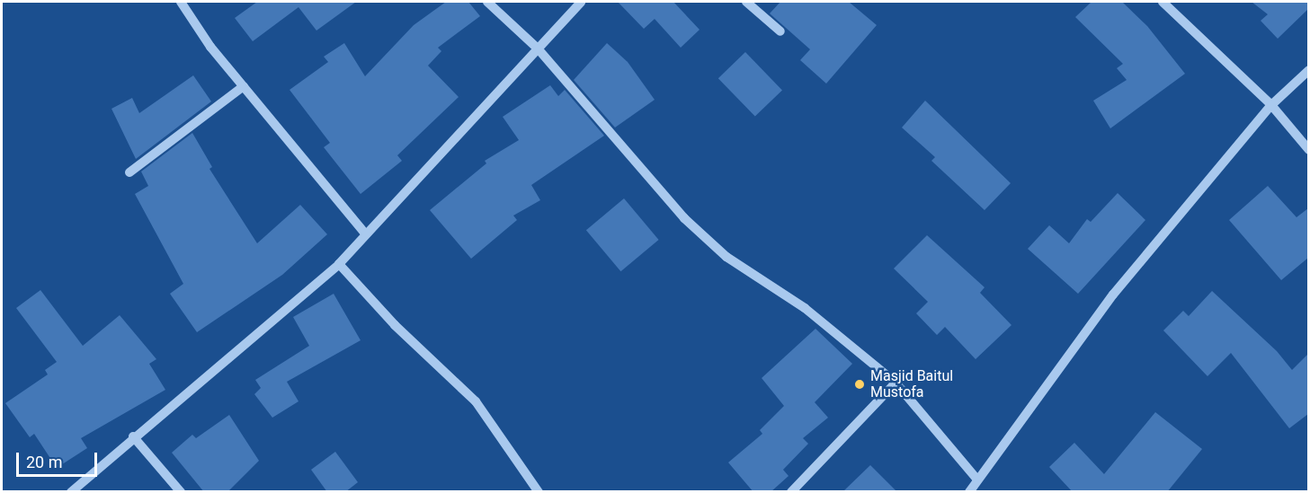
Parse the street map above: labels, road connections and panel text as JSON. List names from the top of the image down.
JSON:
{
  "places": ["Masjid Baitul Mustofa"],
  "scale_bar": "20 m"
}
